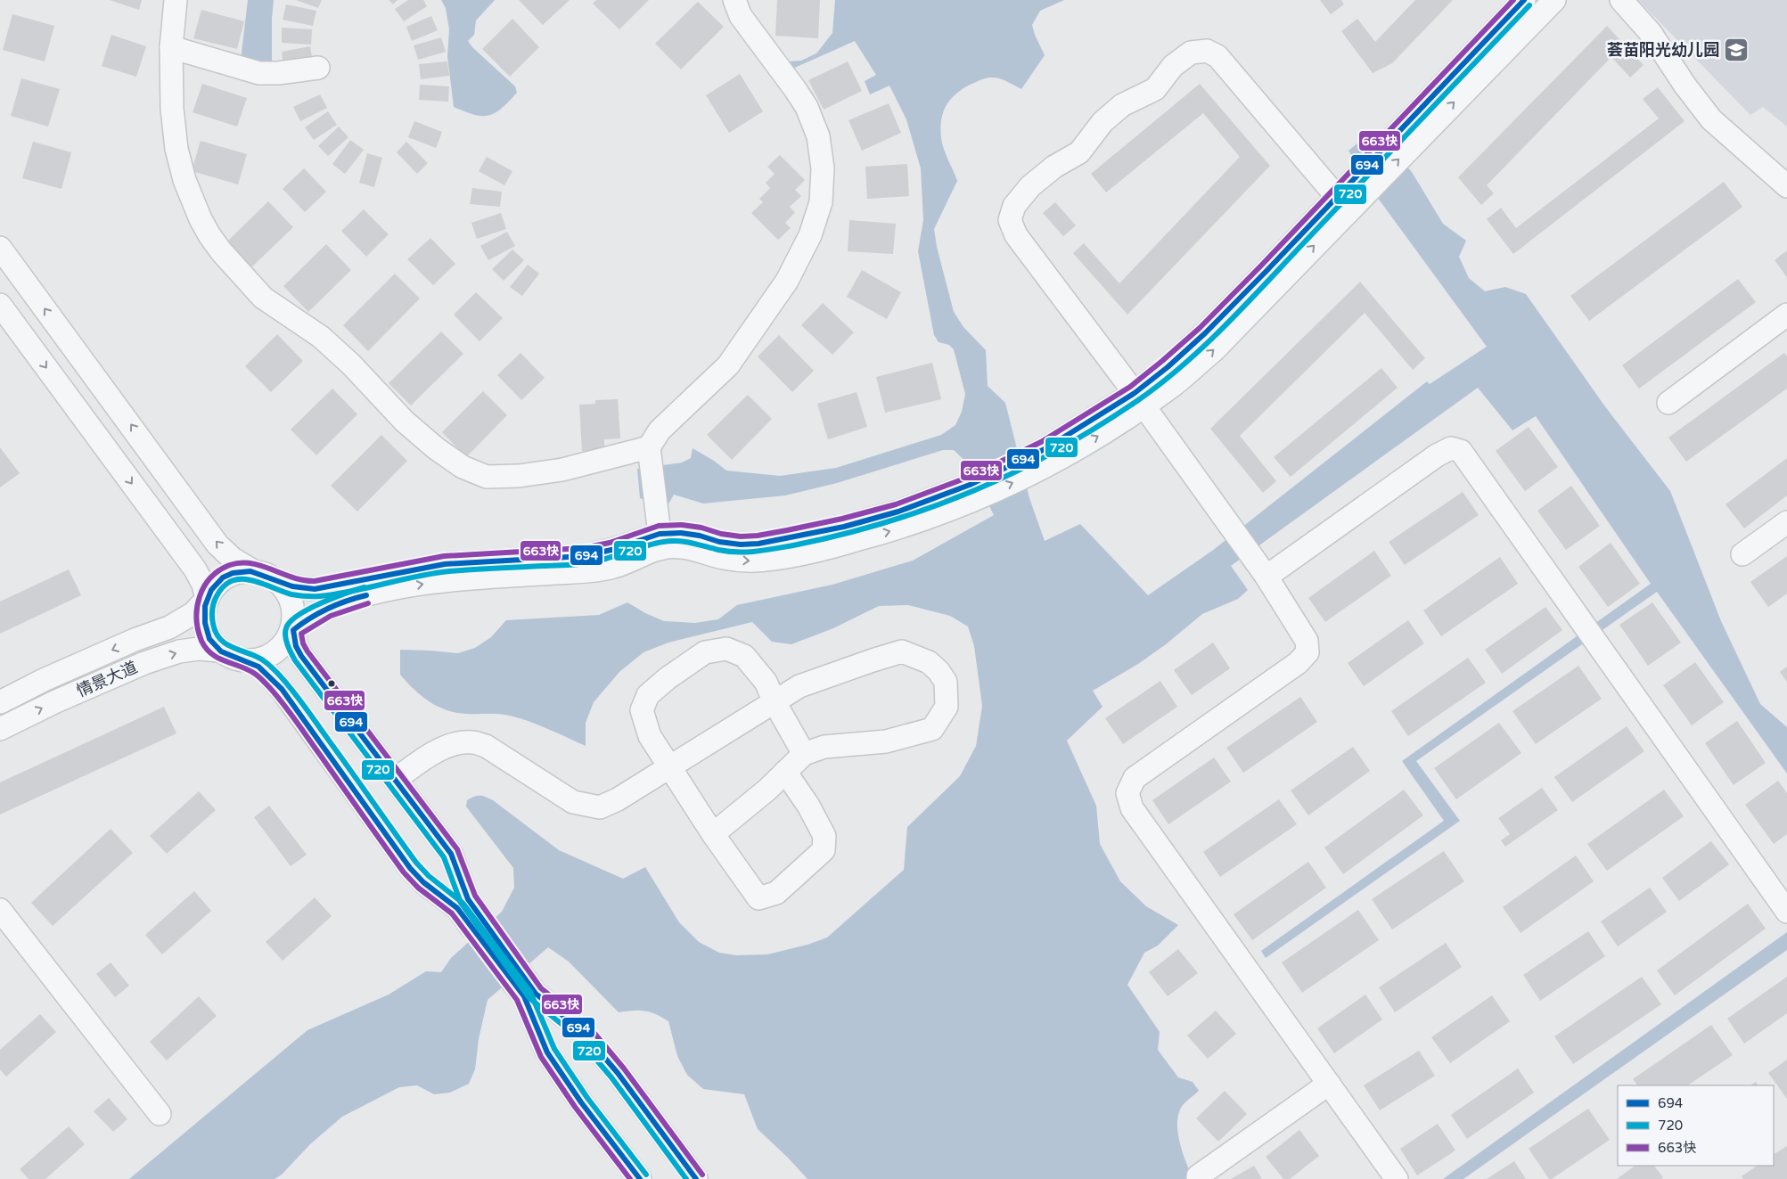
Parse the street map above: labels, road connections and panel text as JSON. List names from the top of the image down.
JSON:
{
  "streets": {
    "street": ["情景大道"]
  },
  "places": {
    "school or university": ["荟苗阳光幼儿园"]
  },
  "lines": ["transit line 694", "transit line 663快", "transit line 720"],
  "legend": ["694", "720", "663快"]
}
